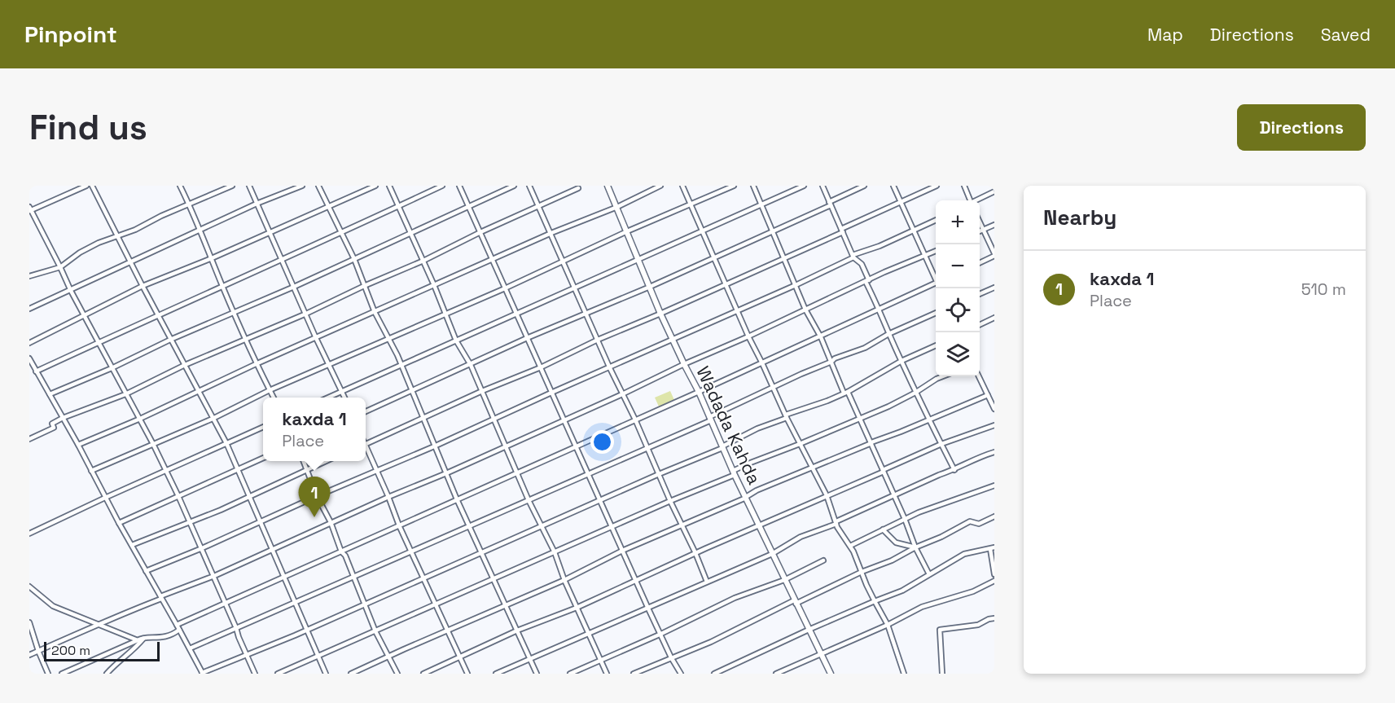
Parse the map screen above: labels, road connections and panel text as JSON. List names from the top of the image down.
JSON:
{
  "streets": {
    "main road": ["Wadada Kahda"]
  },
  "scale_bar": "200 m",
  "page": {
    "header": "Pinpoint",
    "nav": ["Map", "Directions", "Saved"],
    "buttons": "Directions",
    "title": "Find us",
    "heading": "Nearby",
    "map_buttons": ["+", "−"],
    "list": [
      {
        "mark": "1",
        "name": "kaxda 1",
        "note": "Place",
        "value": "510 m"
      }
    ],
    "popup": ["kaxda 1", "Place"],
    "pins": "1",
    "scale": "200 m"
  }
}
